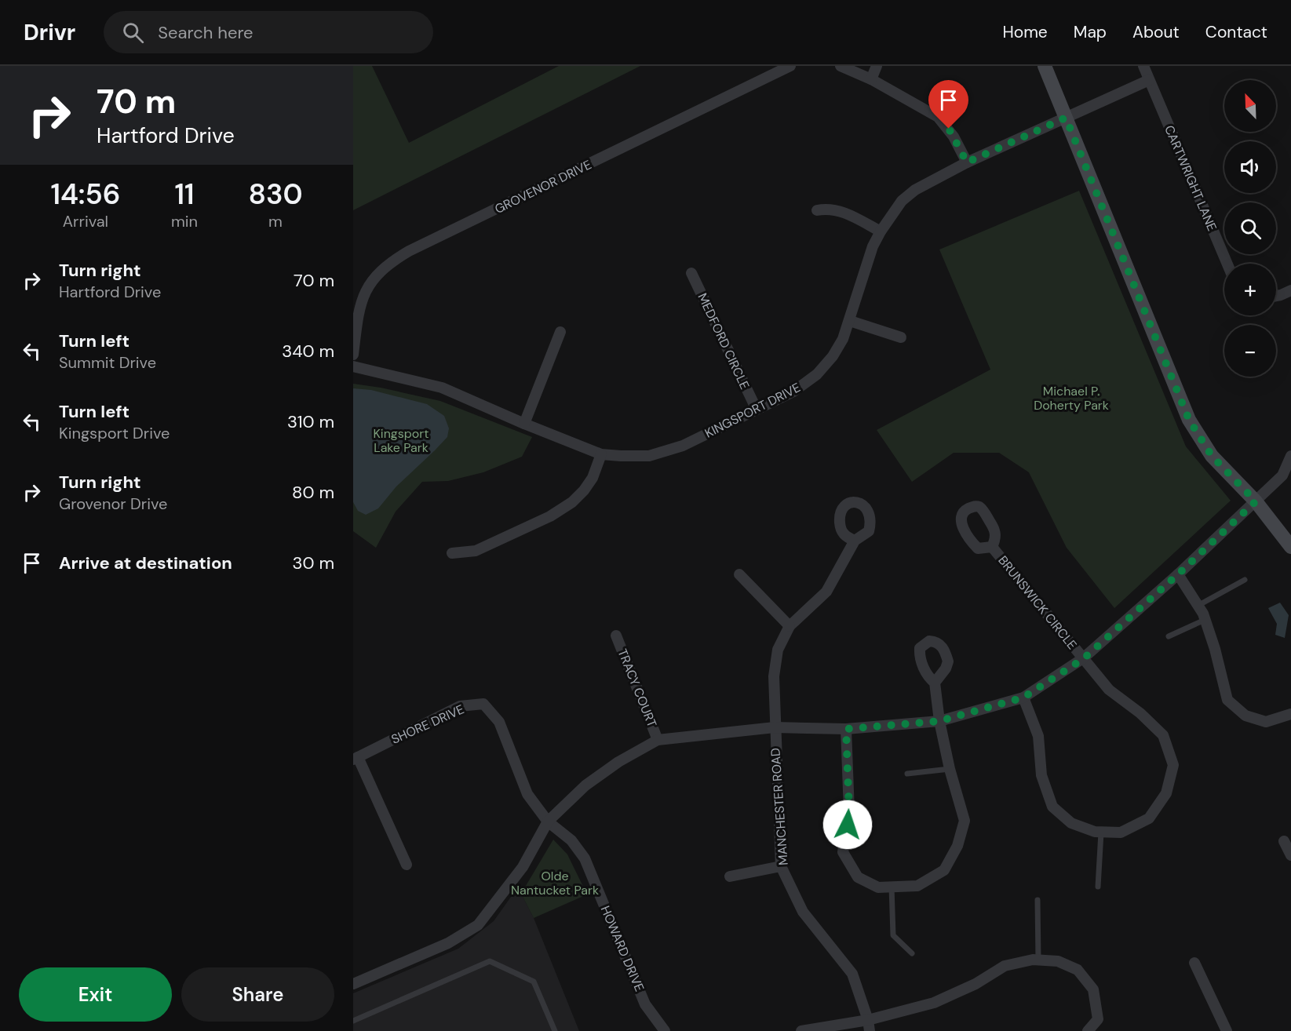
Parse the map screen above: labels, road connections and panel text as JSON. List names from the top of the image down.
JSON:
{
  "streets": {
    "street": [
      "CARTWRIGHT LANE",
      "GROVENOR DRIVE",
      "MEDFORD CIRCLE",
      "KINGSPORT DRIVE",
      "BRUNSWICK CIRCLE",
      "TRACY COURT",
      "SHORE DRIVE",
      "MANCHESTER ROAD",
      "HOWARD DRIVE"
    ]
  },
  "crossings": [
    ["CARTWRIGHT LANE", "KINGSPORT DRIVE"],
    ["MEDFORD CIRCLE", "KINGSPORT DRIVE"],
    ["SHORE DRIVE", "HOWARD DRIVE"]
  ],
  "parks": ["Michael P. Doherty Park", "Kingsport Lake Park", "Olde Nantucket Park"],
  "north": "top left",
  "page": {
    "header": "Drivr",
    "search": "Search here",
    "nav": [
      "Home",
      "Map",
      "About",
      "Contact"
    ],
    "turn": ["70 m", "Hartford Drive"],
    "map_buttons": ["+", "−"],
    "eta": [
      "14:56",
      "Arrival",
      "11",
      "min",
      "830",
      "m"
    ],
    "list": [
      {
        "name": "Turn right",
        "note": "Hartford Drive",
        "value": "70 m"
      },
      {
        "name": "Turn left",
        "note": "Summit Drive",
        "value": "340 m"
      },
      {
        "name": "Turn left",
        "note": "Kingsport Drive",
        "value": "310 m"
      },
      {
        "name": "Turn right",
        "note": "Grovenor Drive",
        "value": "80 m"
      },
      {
        "name": "Arrive at destination",
        "value": "30 m"
      }
    ],
    "buttons": ["Exit", "Share"]
  }
}
